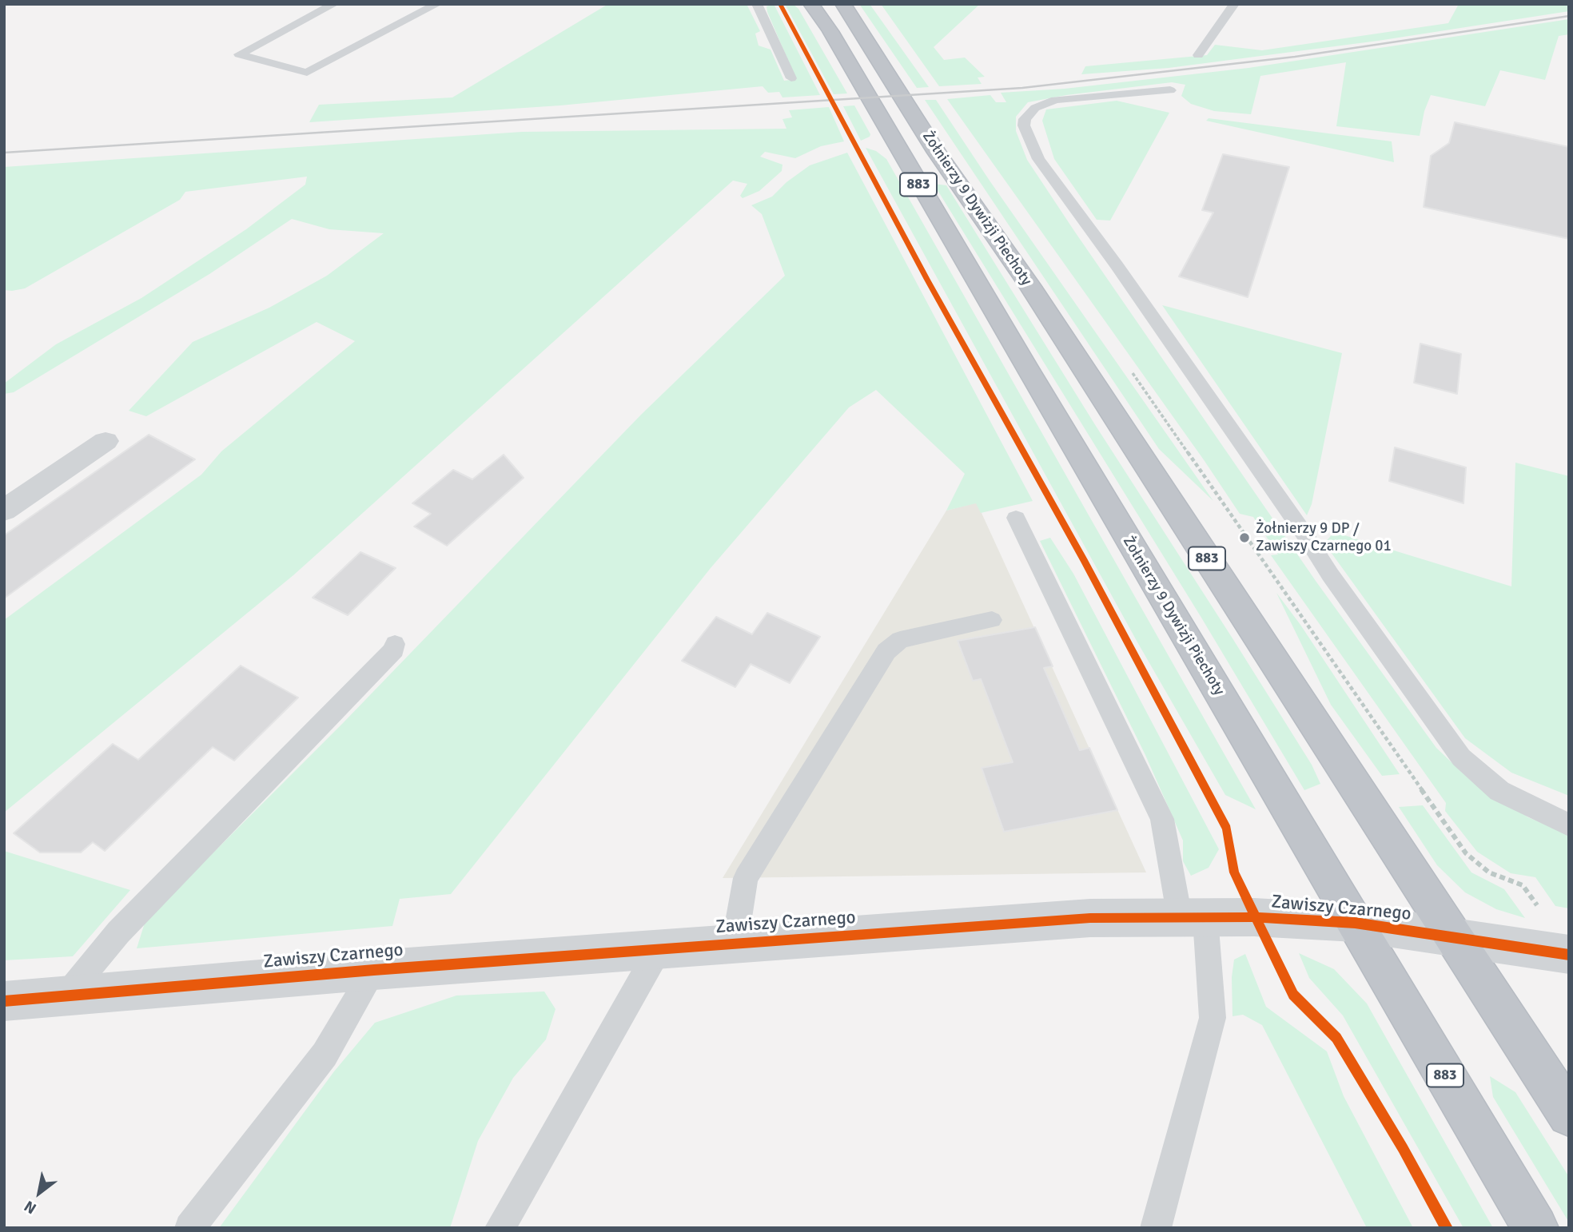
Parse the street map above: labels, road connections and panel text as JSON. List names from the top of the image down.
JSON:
{
  "streets": {
    "highway": ["883", "Żołnierzy 9 Dywizji Piechoty"],
    "street": ["Zawiszy Czarnego"]
  },
  "crossings": [
    ["Żołnierzy 9 Dywizji Piechoty", "Zawiszy Czarnego"]
  ],
  "places": ["Żołnierzy 9 DP / Zawiszy Czarnego 01"],
  "north": "bottom left"
}
